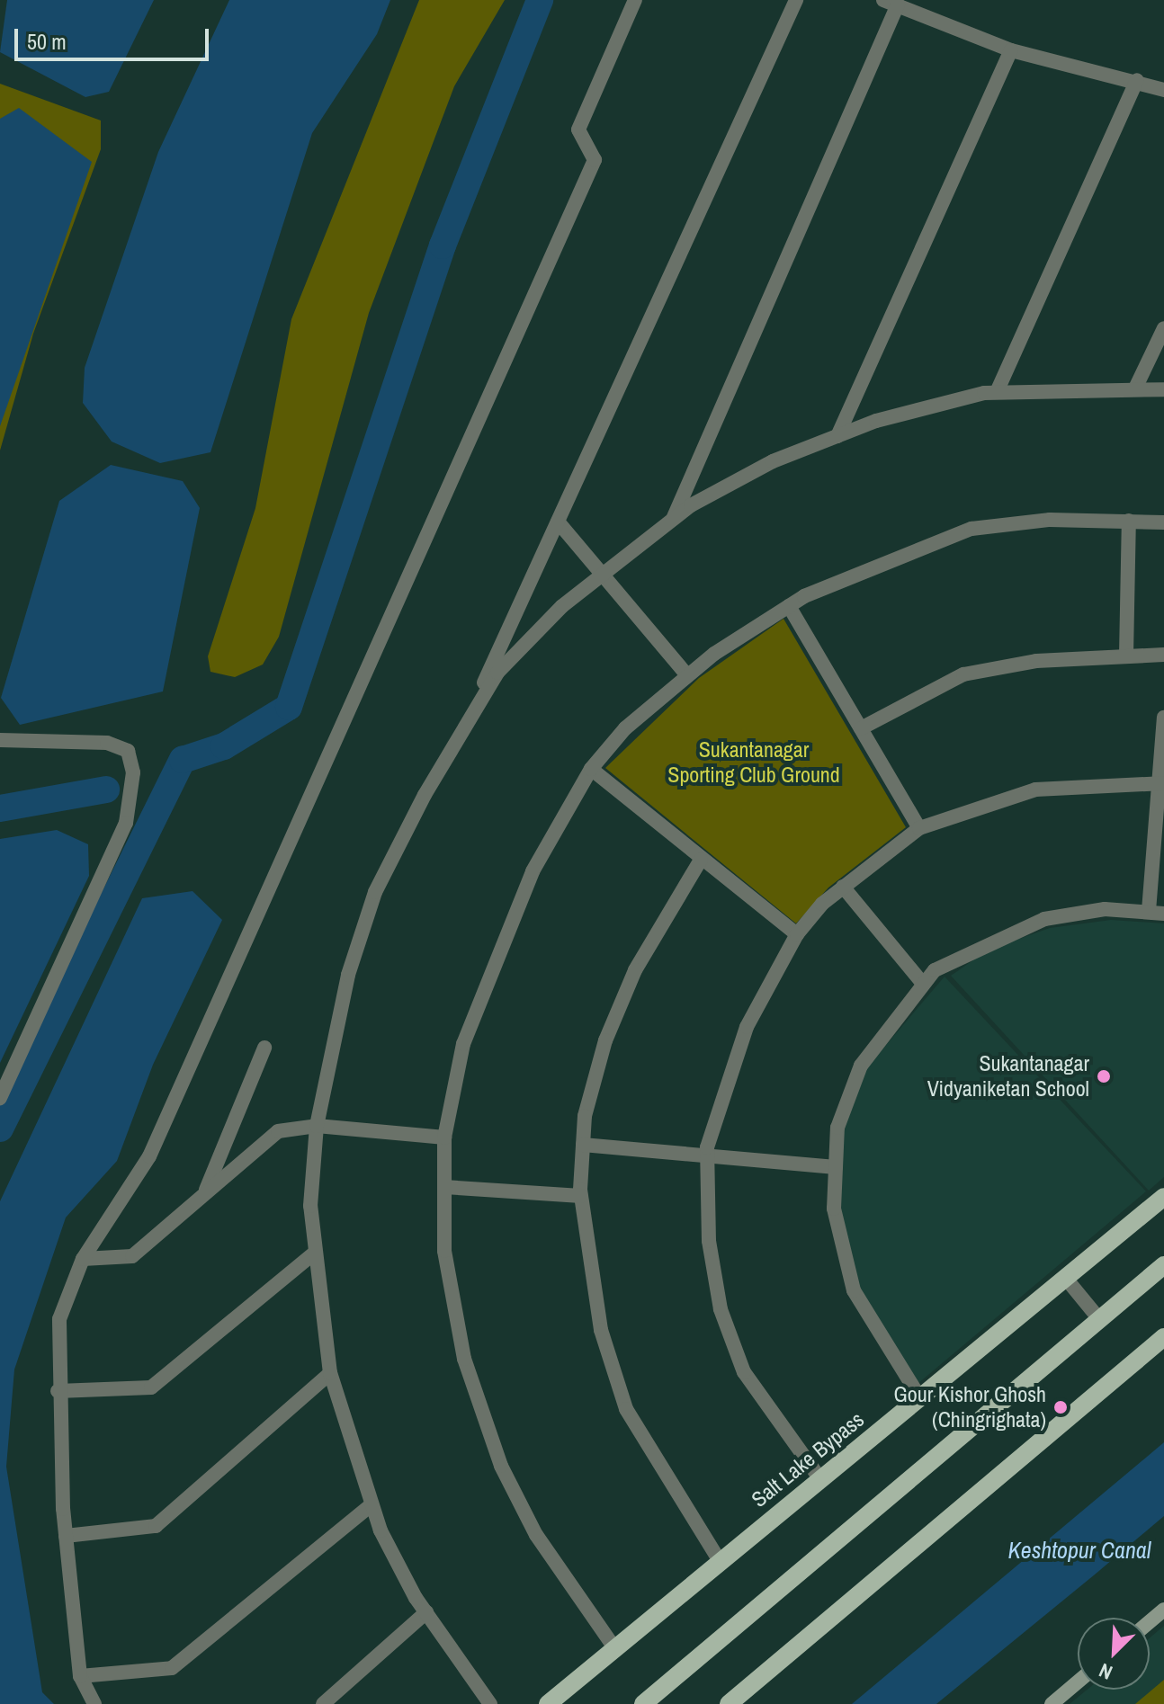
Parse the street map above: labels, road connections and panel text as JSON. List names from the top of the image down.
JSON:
{
  "streets": {
    "main road": ["Salt Lake Bypass"]
  },
  "water": ["Keshtopur Canal"],
  "parks": ["Sukantanagar Sporting Club Ground"],
  "places": ["Sukantanagar Vidyaniketan School", "Gour Kishor Ghosh (Chingrighata)"],
  "scale_bar": "50 m",
  "north": "bottom left"
}
